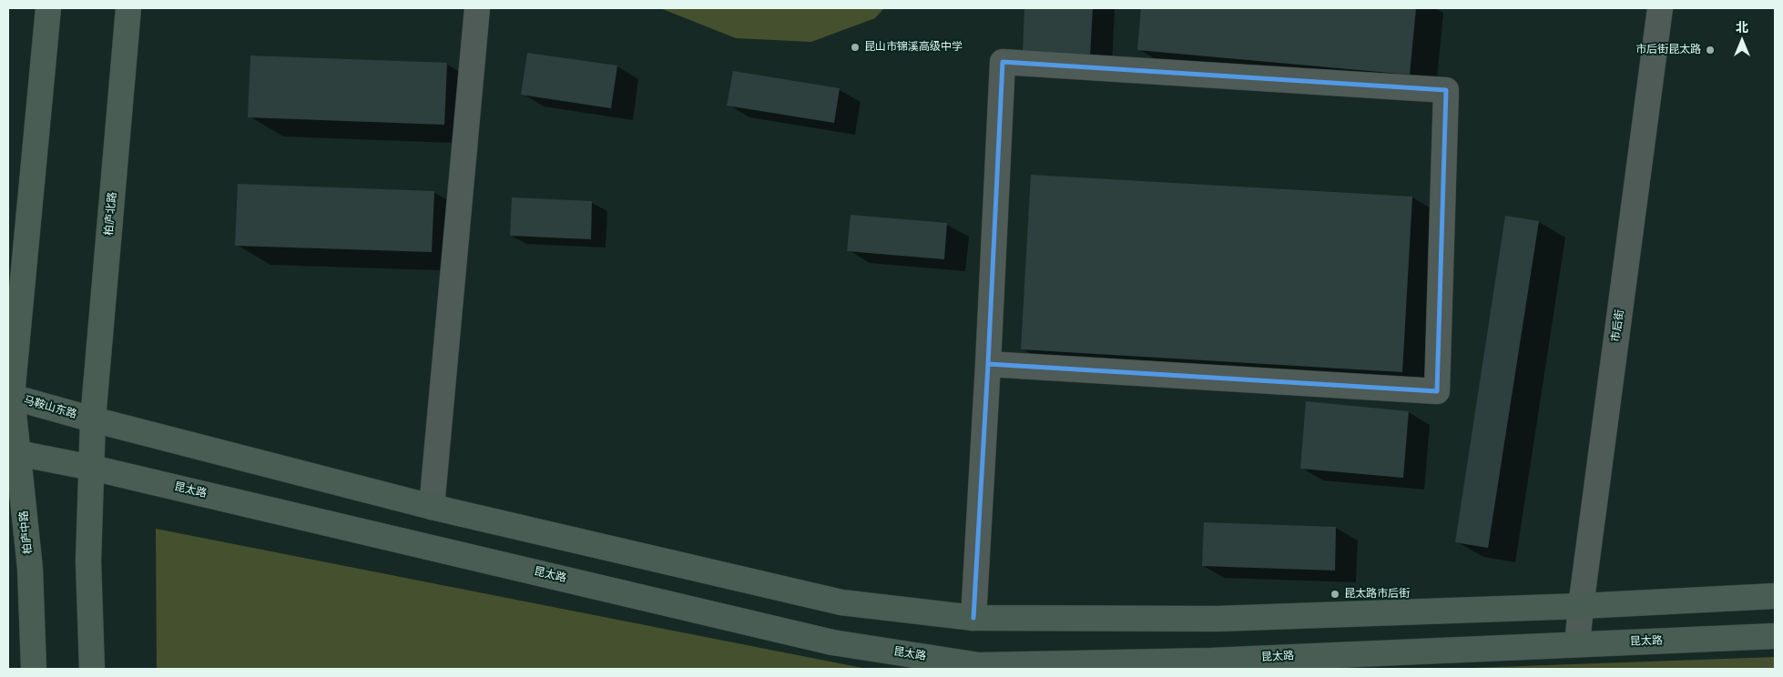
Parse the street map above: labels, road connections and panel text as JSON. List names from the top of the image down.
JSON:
{
  "streets": {
    "main road": [
      "柏庐北路",
      "马鞍山东路",
      "昆太路",
      "柏庐中路"
    ],
    "street": ["市后街"]
  },
  "crossings": [
    ["柏庐北路", "马鞍山东路"],
    ["市后街", "昆太路"],
    ["马鞍山东路", "柏庐中路"]
  ],
  "places": ["昆山市锦溪高级中学", "市后街昆太路", "昆太路市后街"],
  "north": "top"
}
